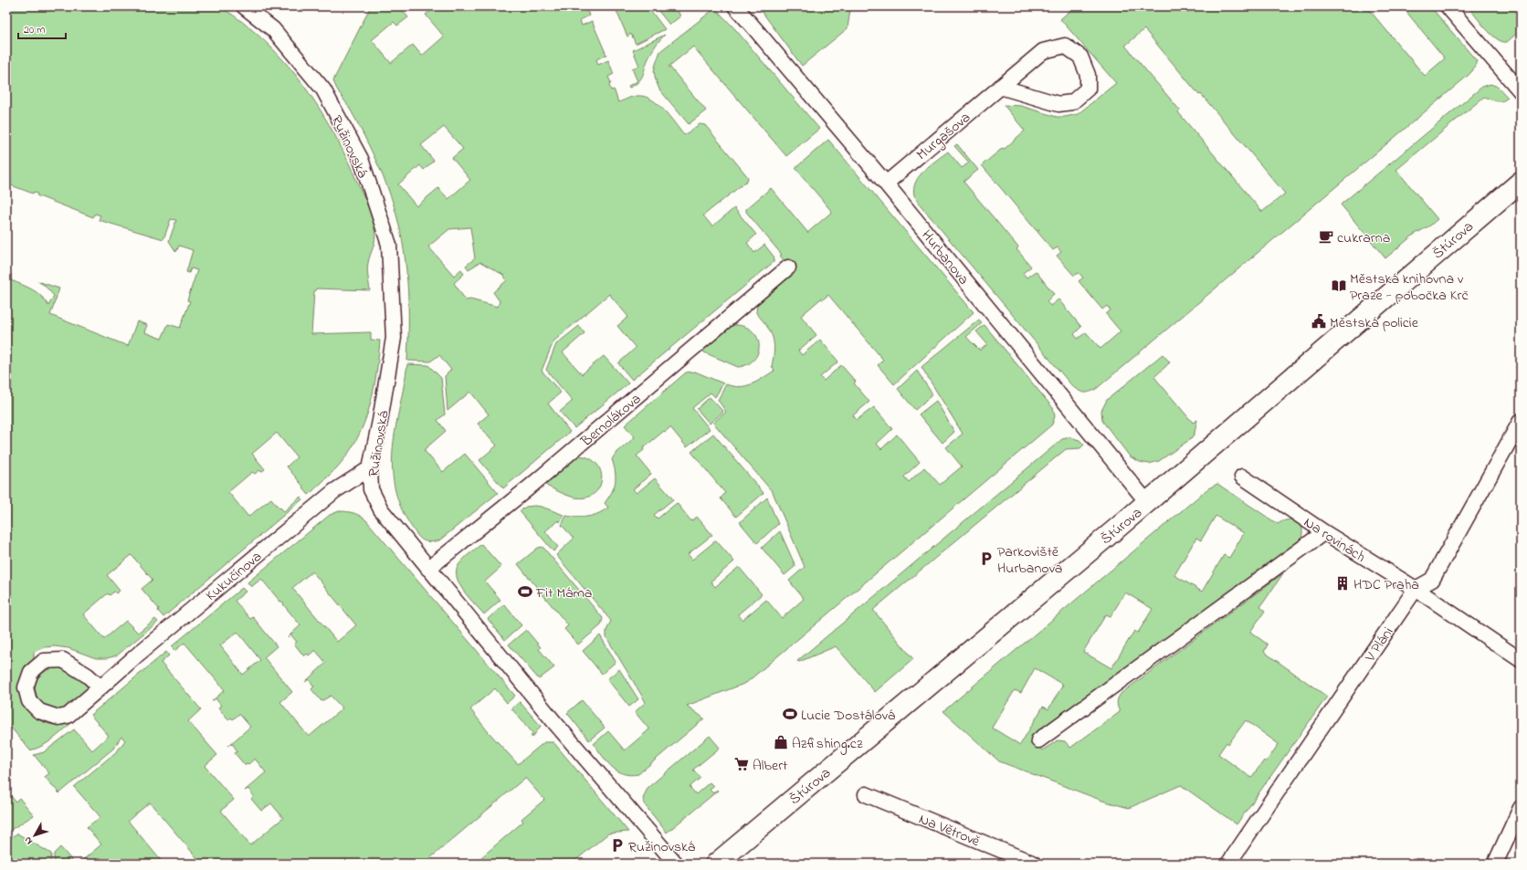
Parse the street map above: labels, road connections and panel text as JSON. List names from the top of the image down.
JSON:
{
  "streets": {
    "street": [
      "Murgašova",
      "Ružinovská",
      "Štúrova",
      "Hurbanova",
      "Bernolákova",
      "Na rovinách",
      "Kukučínova",
      "V Pláni",
      "Na Větrově"
    ]
  },
  "crossings": [
    ["Murgašova", "Hurbanova"],
    ["Ružinovská", "Bernolákova"],
    ["Ružinovská", "Kukučínova"],
    ["Štúrova", "Hurbanova"],
    ["Na rovinách", "V Pláni"]
  ],
  "places": {
    "cafe": ["cukrarna"],
    "library": ["Městská knihovna v Praze - pobočka Krč"],
    "public building": ["Městská policie"],
    "parking": ["Parkoviště Hurbanova", "Ružinovská"],
    "building": ["HDC Praha"],
    "sports": ["Fit Máma", "Lucie Dostálová"],
    "shop": ["Azfishing.cz"],
    "supermarket": ["Albert"]
  },
  "scale_bar": "20 m",
  "north": "bottom left"
}
